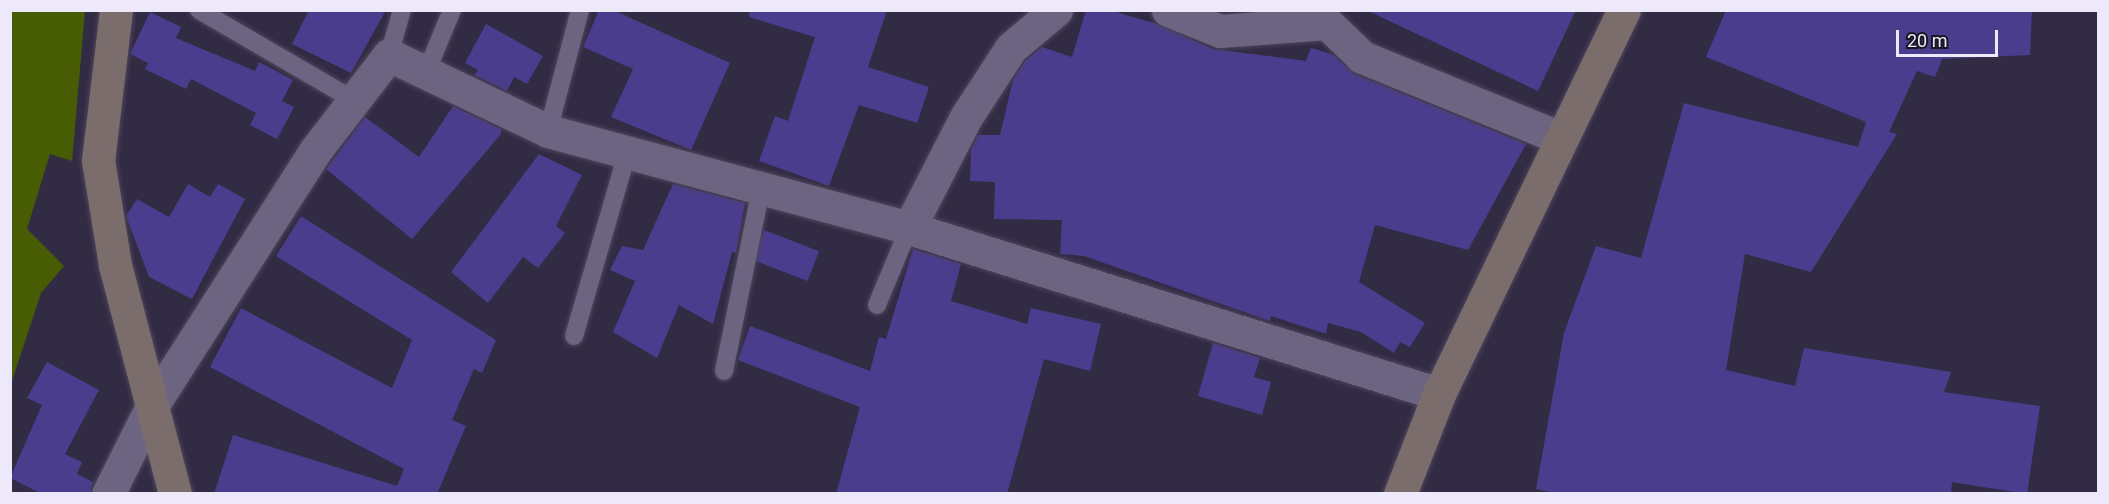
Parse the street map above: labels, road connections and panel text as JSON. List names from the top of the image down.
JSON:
{
  "scale_bar": "20 m"
}
